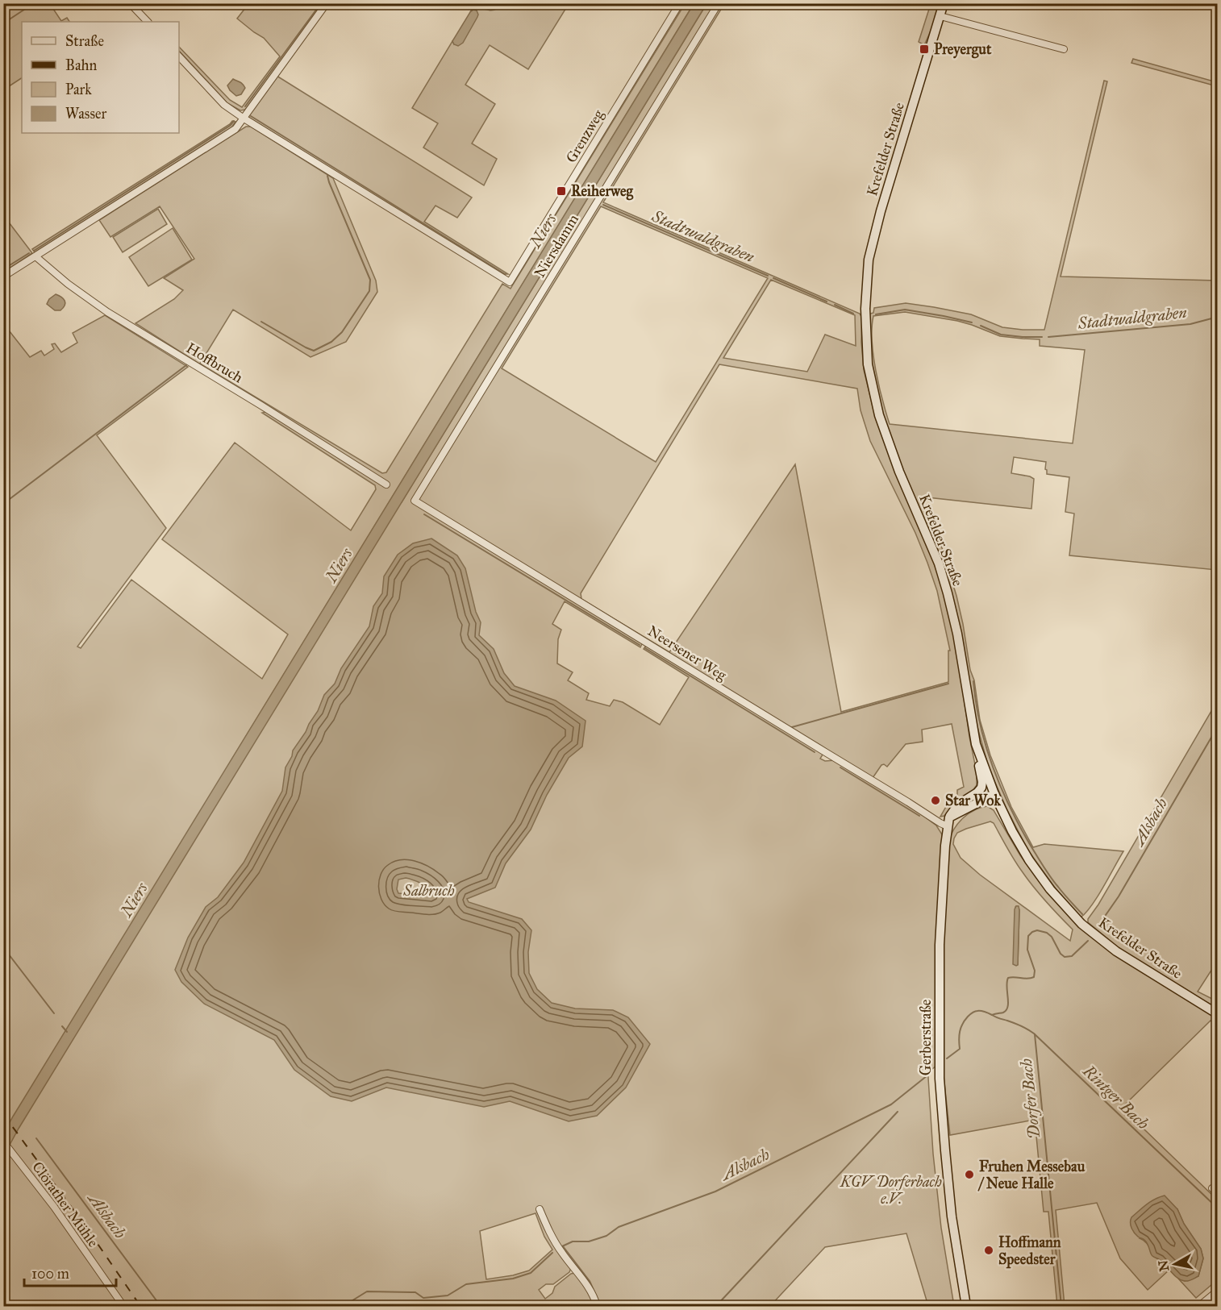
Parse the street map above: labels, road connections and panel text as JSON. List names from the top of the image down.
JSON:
{
  "streets": {
    "main road": ["Krefelder Straße", "Gerberstraße"],
    "street": [
      "Grenzweg",
      "Niersdamm",
      "Hoffbruch",
      "Neersener Weg",
      "Clörather Mühle"
    ]
  },
  "crossings": [
    ["Niersdamm", "Neersener Weg"],
    ["Neersener Weg", "Gerberstraße"]
  ],
  "water": [
    "Niers",
    "Stadtwaldgraben",
    "Alsbach",
    "Rintger Bach",
    "Dorfer Bach"
  ],
  "parks": ["Salbruch", "KGV Dorferbach e.V."],
  "places": {
    "transit": ["Preyergut", "Reiherweg"],
    "other": ["Star Wok", "Fruhen Messebau / Neue Halle", "Hoffmann Speedster"]
  },
  "legend": [
    "Straße",
    "Bahn",
    "Park",
    "Wasser"
  ],
  "scale_bar": "100 m",
  "north": "left"
}
